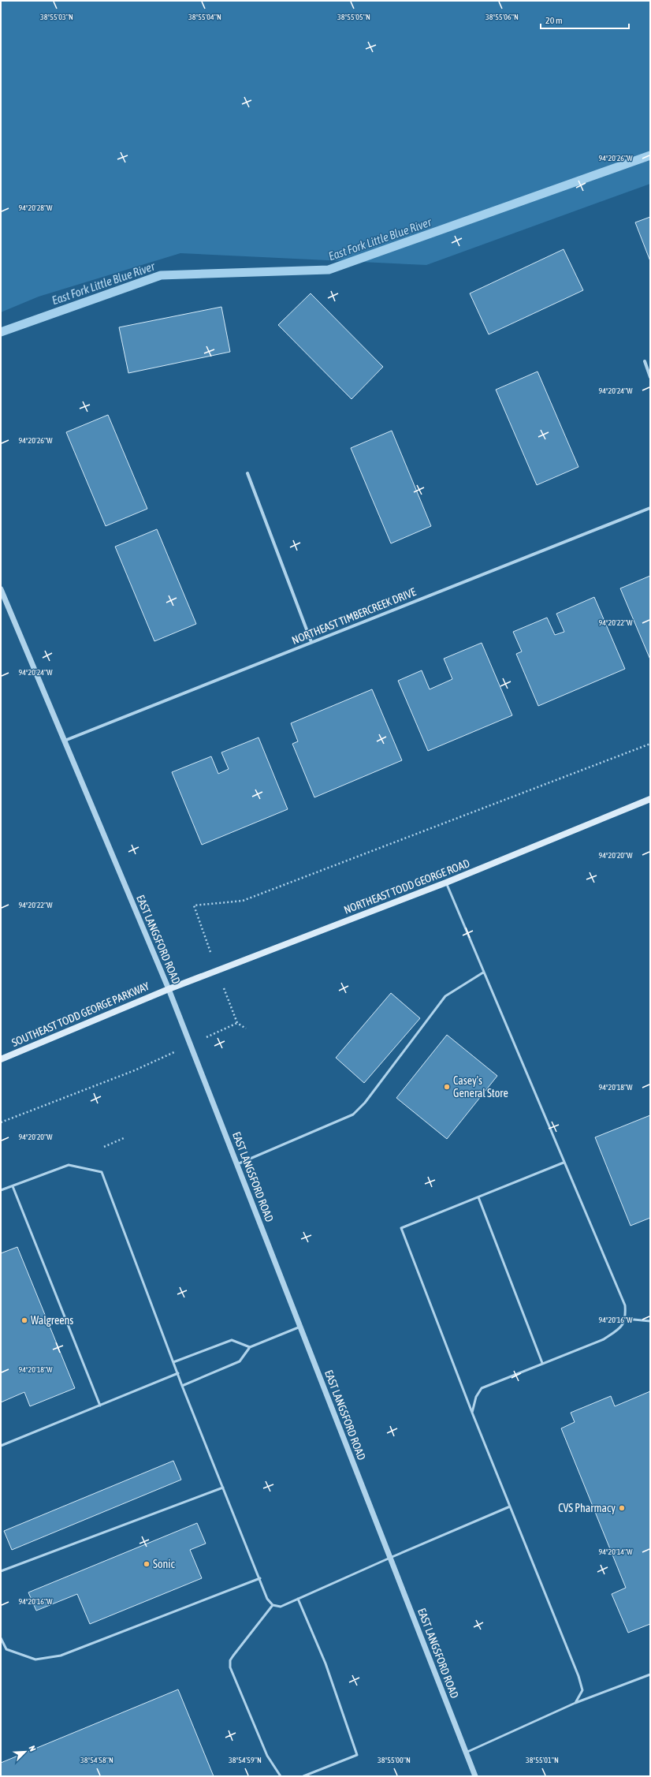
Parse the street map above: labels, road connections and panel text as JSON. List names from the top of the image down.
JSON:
{
  "streets": {
    "main road": ["NORTHEAST TODD GEORGE ROAD", "SOUTHEAST TODD GEORGE PARKWAY"],
    "street": ["NORTHEAST TIMBERCREEK DRIVE", "EAST LANGSFORD ROAD"]
  },
  "crossings": [
    ["NORTHEAST TIMBERCREEK DRIVE", "EAST LANGSFORD ROAD"],
    ["NORTHEAST TODD GEORGE ROAD", "EAST LANGSFORD ROAD"],
    ["NORTHEAST TODD GEORGE ROAD", "SOUTHEAST TODD GEORGE PARKWAY"],
    ["EAST LANGSFORD ROAD", "SOUTHEAST TODD GEORGE PARKWAY"]
  ],
  "water": ["East Fork Little Blue River"],
  "places": [
    "Casey's General Store",
    "Walgreens",
    "CVS Pharmacy",
    "Sonic"
  ],
  "scale_bar": "20 m",
  "north": "top right",
  "coordinates": [
    "38°55'03\"N",
    "38°55'04\"N",
    "38°55'05\"N",
    "38°55'06\"N",
    "94°20'26\"W",
    "94°20'28\"W",
    "94°20'24\"W",
    "94°20'22\"W",
    "94°20'20\"W",
    "94°20'18\"W",
    "94°20'16\"W",
    "94°20'14\"W",
    "38°54'58\"N",
    "38°54'59\"N",
    "38°55'00\"N",
    "38°55'01\"N"
  ]
}
